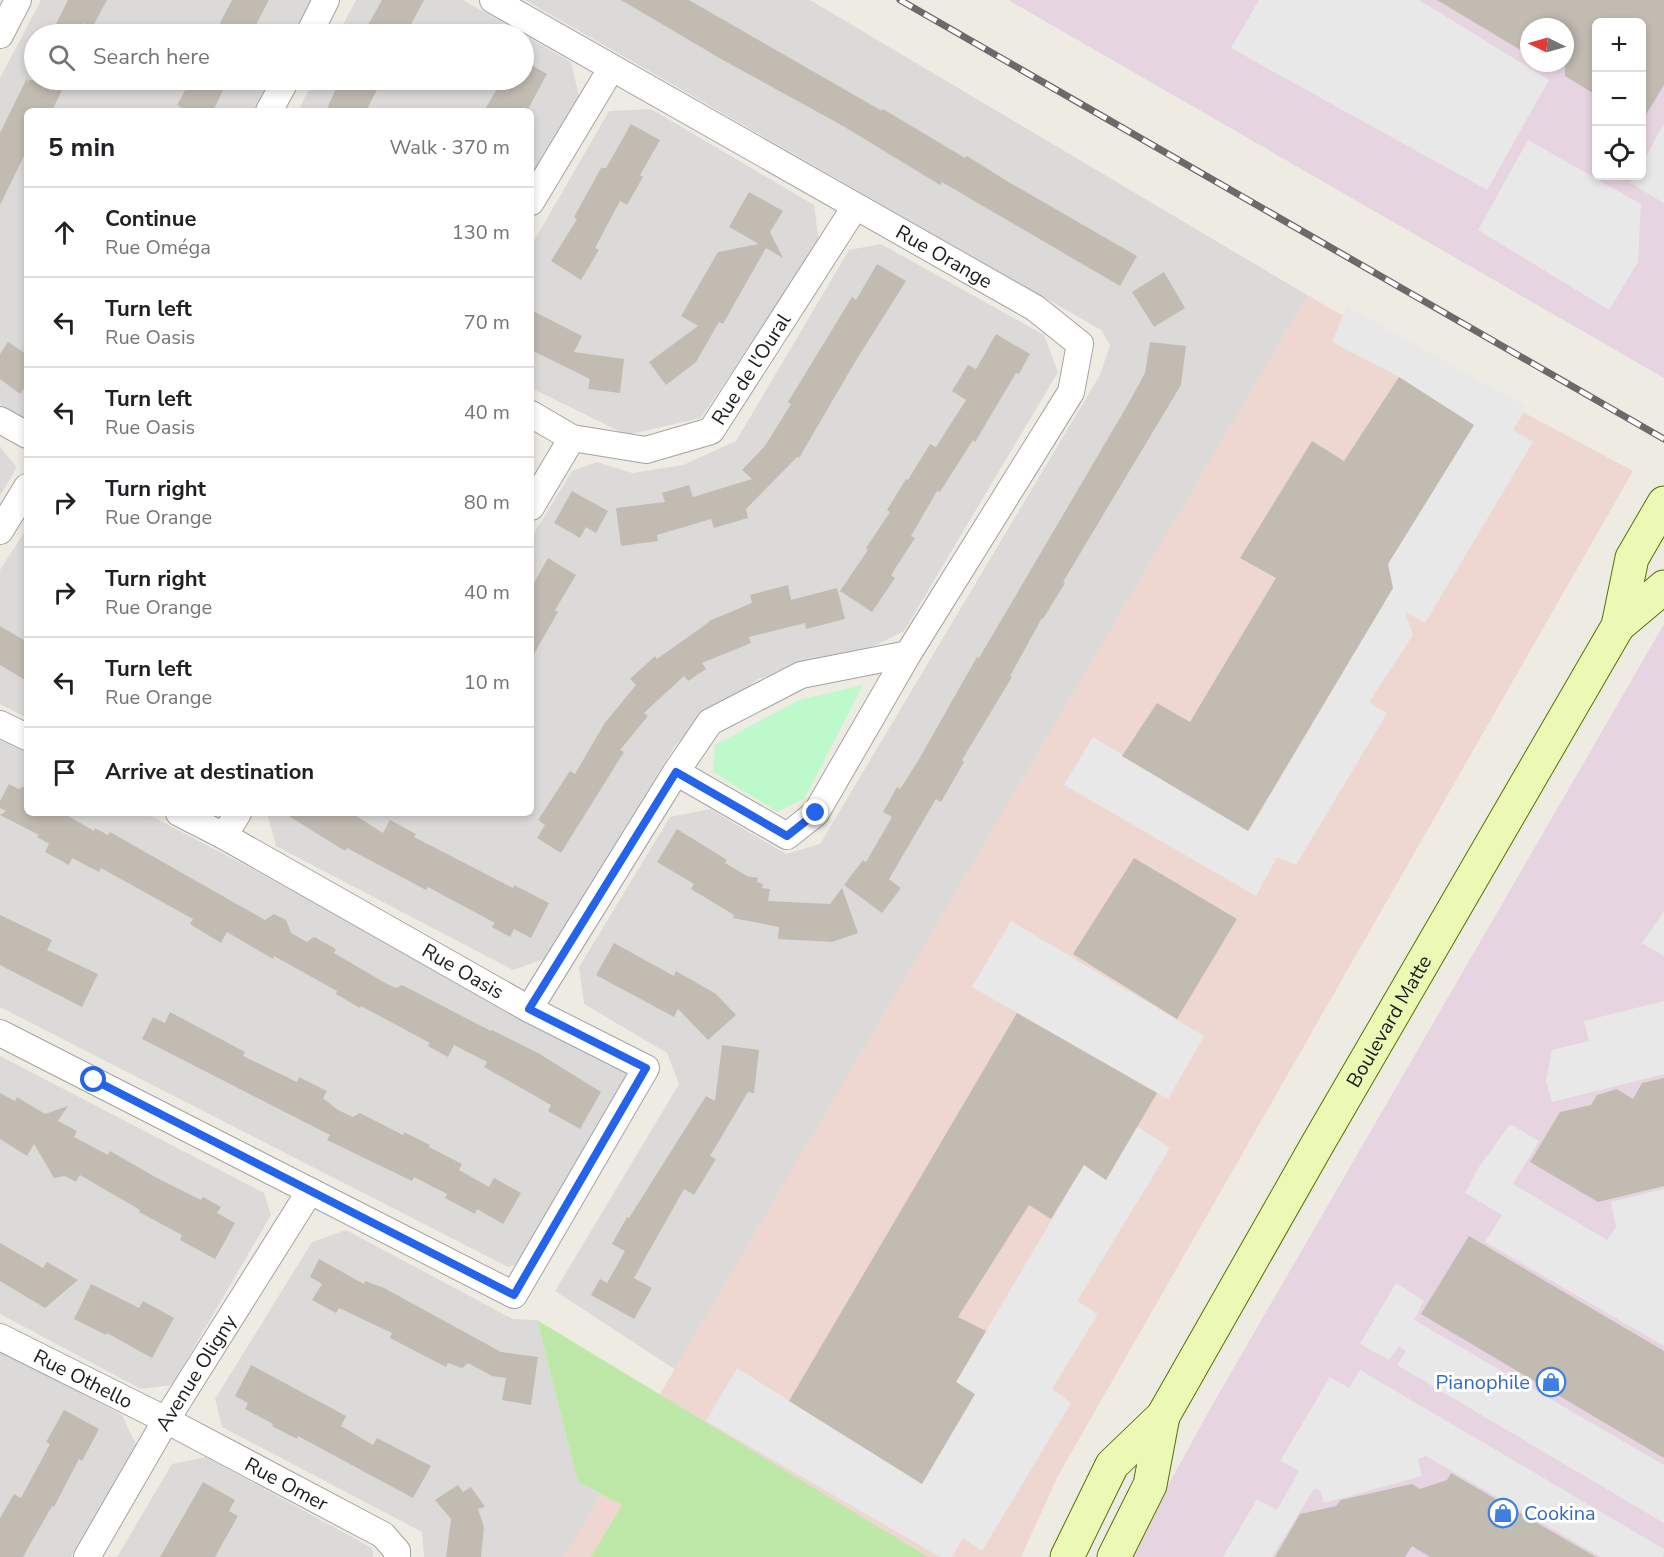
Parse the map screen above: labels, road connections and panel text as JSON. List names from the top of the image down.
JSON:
{
  "streets": {
    "main road": ["Boulevard Matte"],
    "street": [
      "Rue Orange",
      "Rue de l'Oural",
      "Rue Oasis",
      "Avenue Oligny",
      "Rue Othello",
      "Rue Omer"
    ]
  },
  "crossings": [
    ["Rue Orange", "Rue de l'Oural"],
    ["Rue Oasis", "Avenue Oligny"],
    ["Avenue Oligny", "Rue Othello"],
    ["Avenue Oligny", "Rue Omer"],
    ["Rue Othello", "Rue Omer"]
  ],
  "places": {
    "shop": ["Pianophile", "Cookina"]
  },
  "north": "left",
  "page": {
    "map_buttons": ["+", "−"],
    "search": "Search here",
    "heading": ["5 min", "Walk · 370 m"],
    "list": [
      ["Continue", "Rue Oméga", "130 m"],
      ["Turn left", "Rue Oasis", "70 m"],
      ["Turn left", "Rue Oasis", "40 m"],
      ["Turn right", "Rue Orange", "80 m"],
      ["Turn right", "Rue Orange", "40 m"],
      ["Turn left", "Rue Orange", "10 m"],
      "Arrive at destination"
    ]
  }
}
